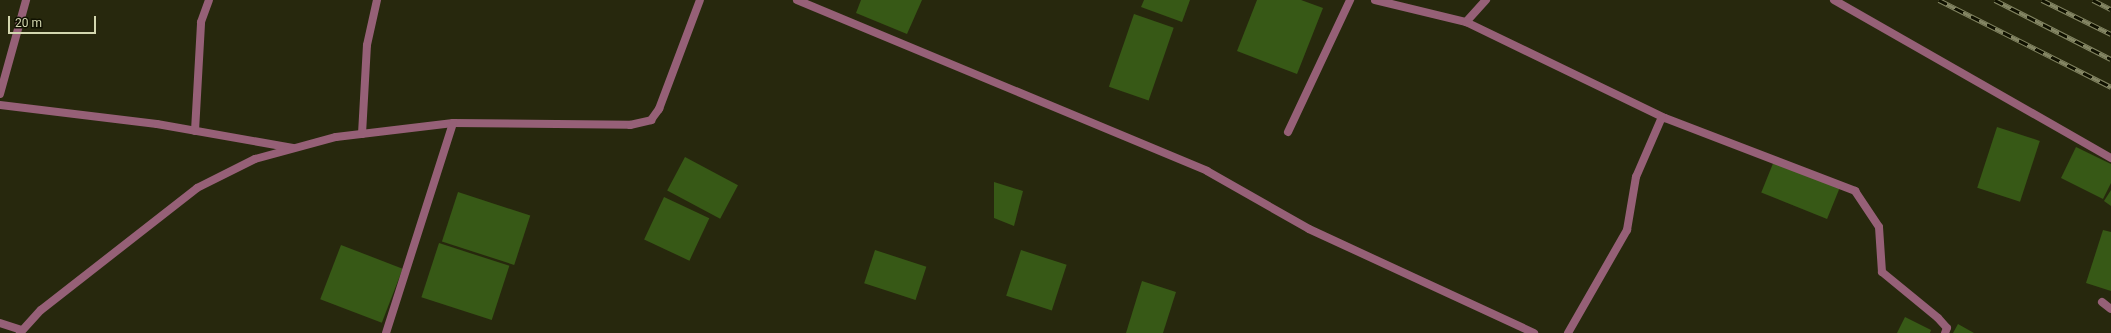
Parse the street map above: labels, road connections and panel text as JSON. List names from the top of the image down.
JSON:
{
  "scale_bar": "20 m"
}
